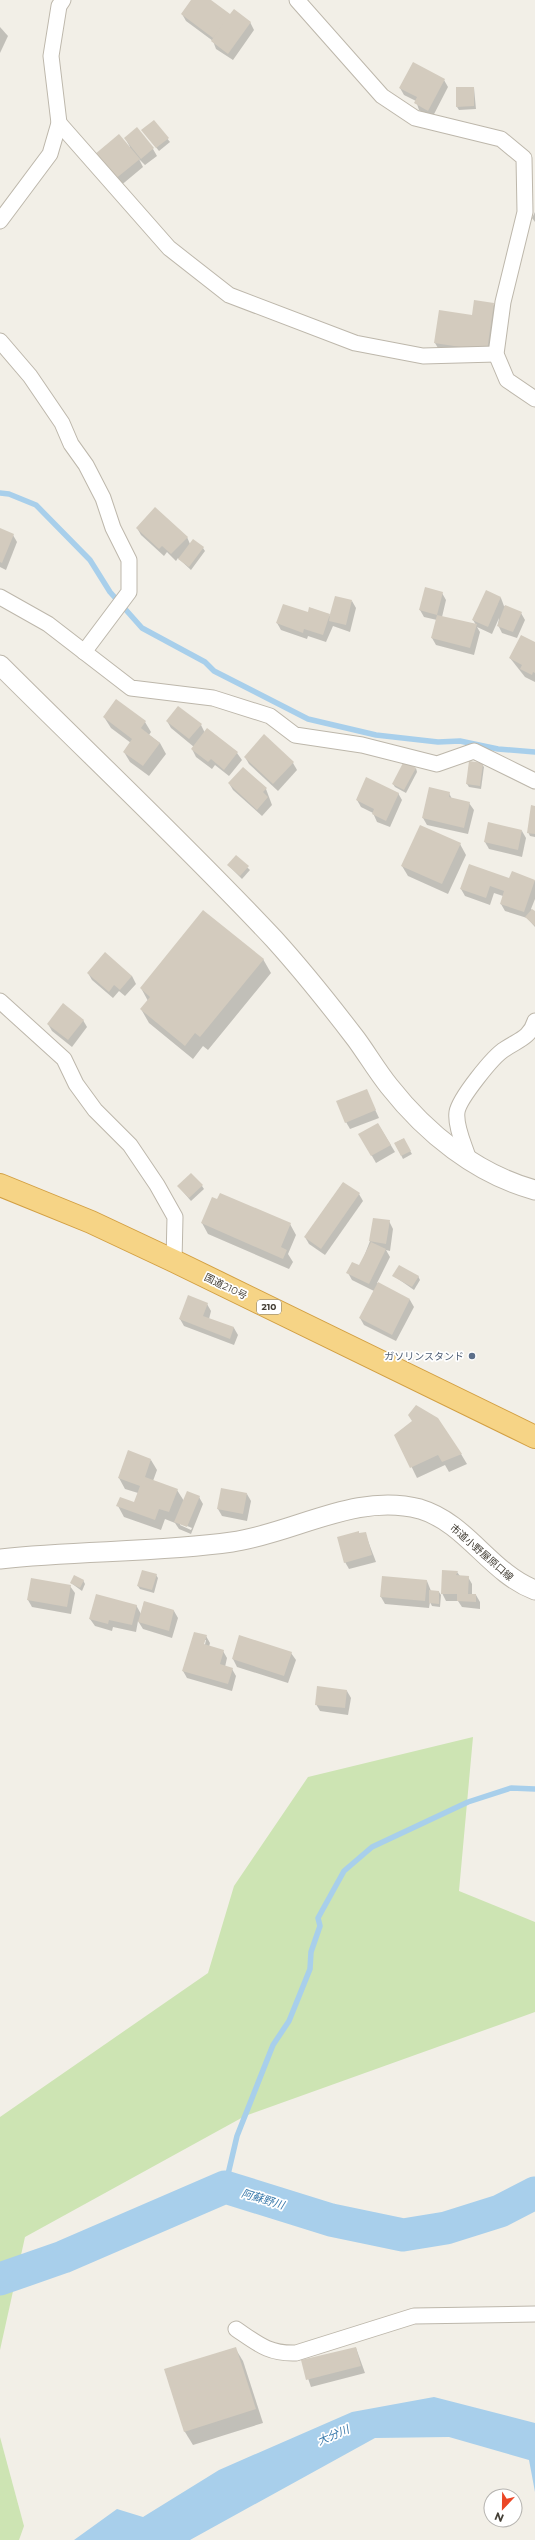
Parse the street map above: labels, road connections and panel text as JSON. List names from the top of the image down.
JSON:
{
  "streets": {
    "highway": ["国道210号", "210"],
    "street": ["市道小野屋原口線"]
  },
  "water": ["阿蘇野川", "大分川"],
  "places": ["ガソリンスタンド"],
  "north": "bottom"
}
